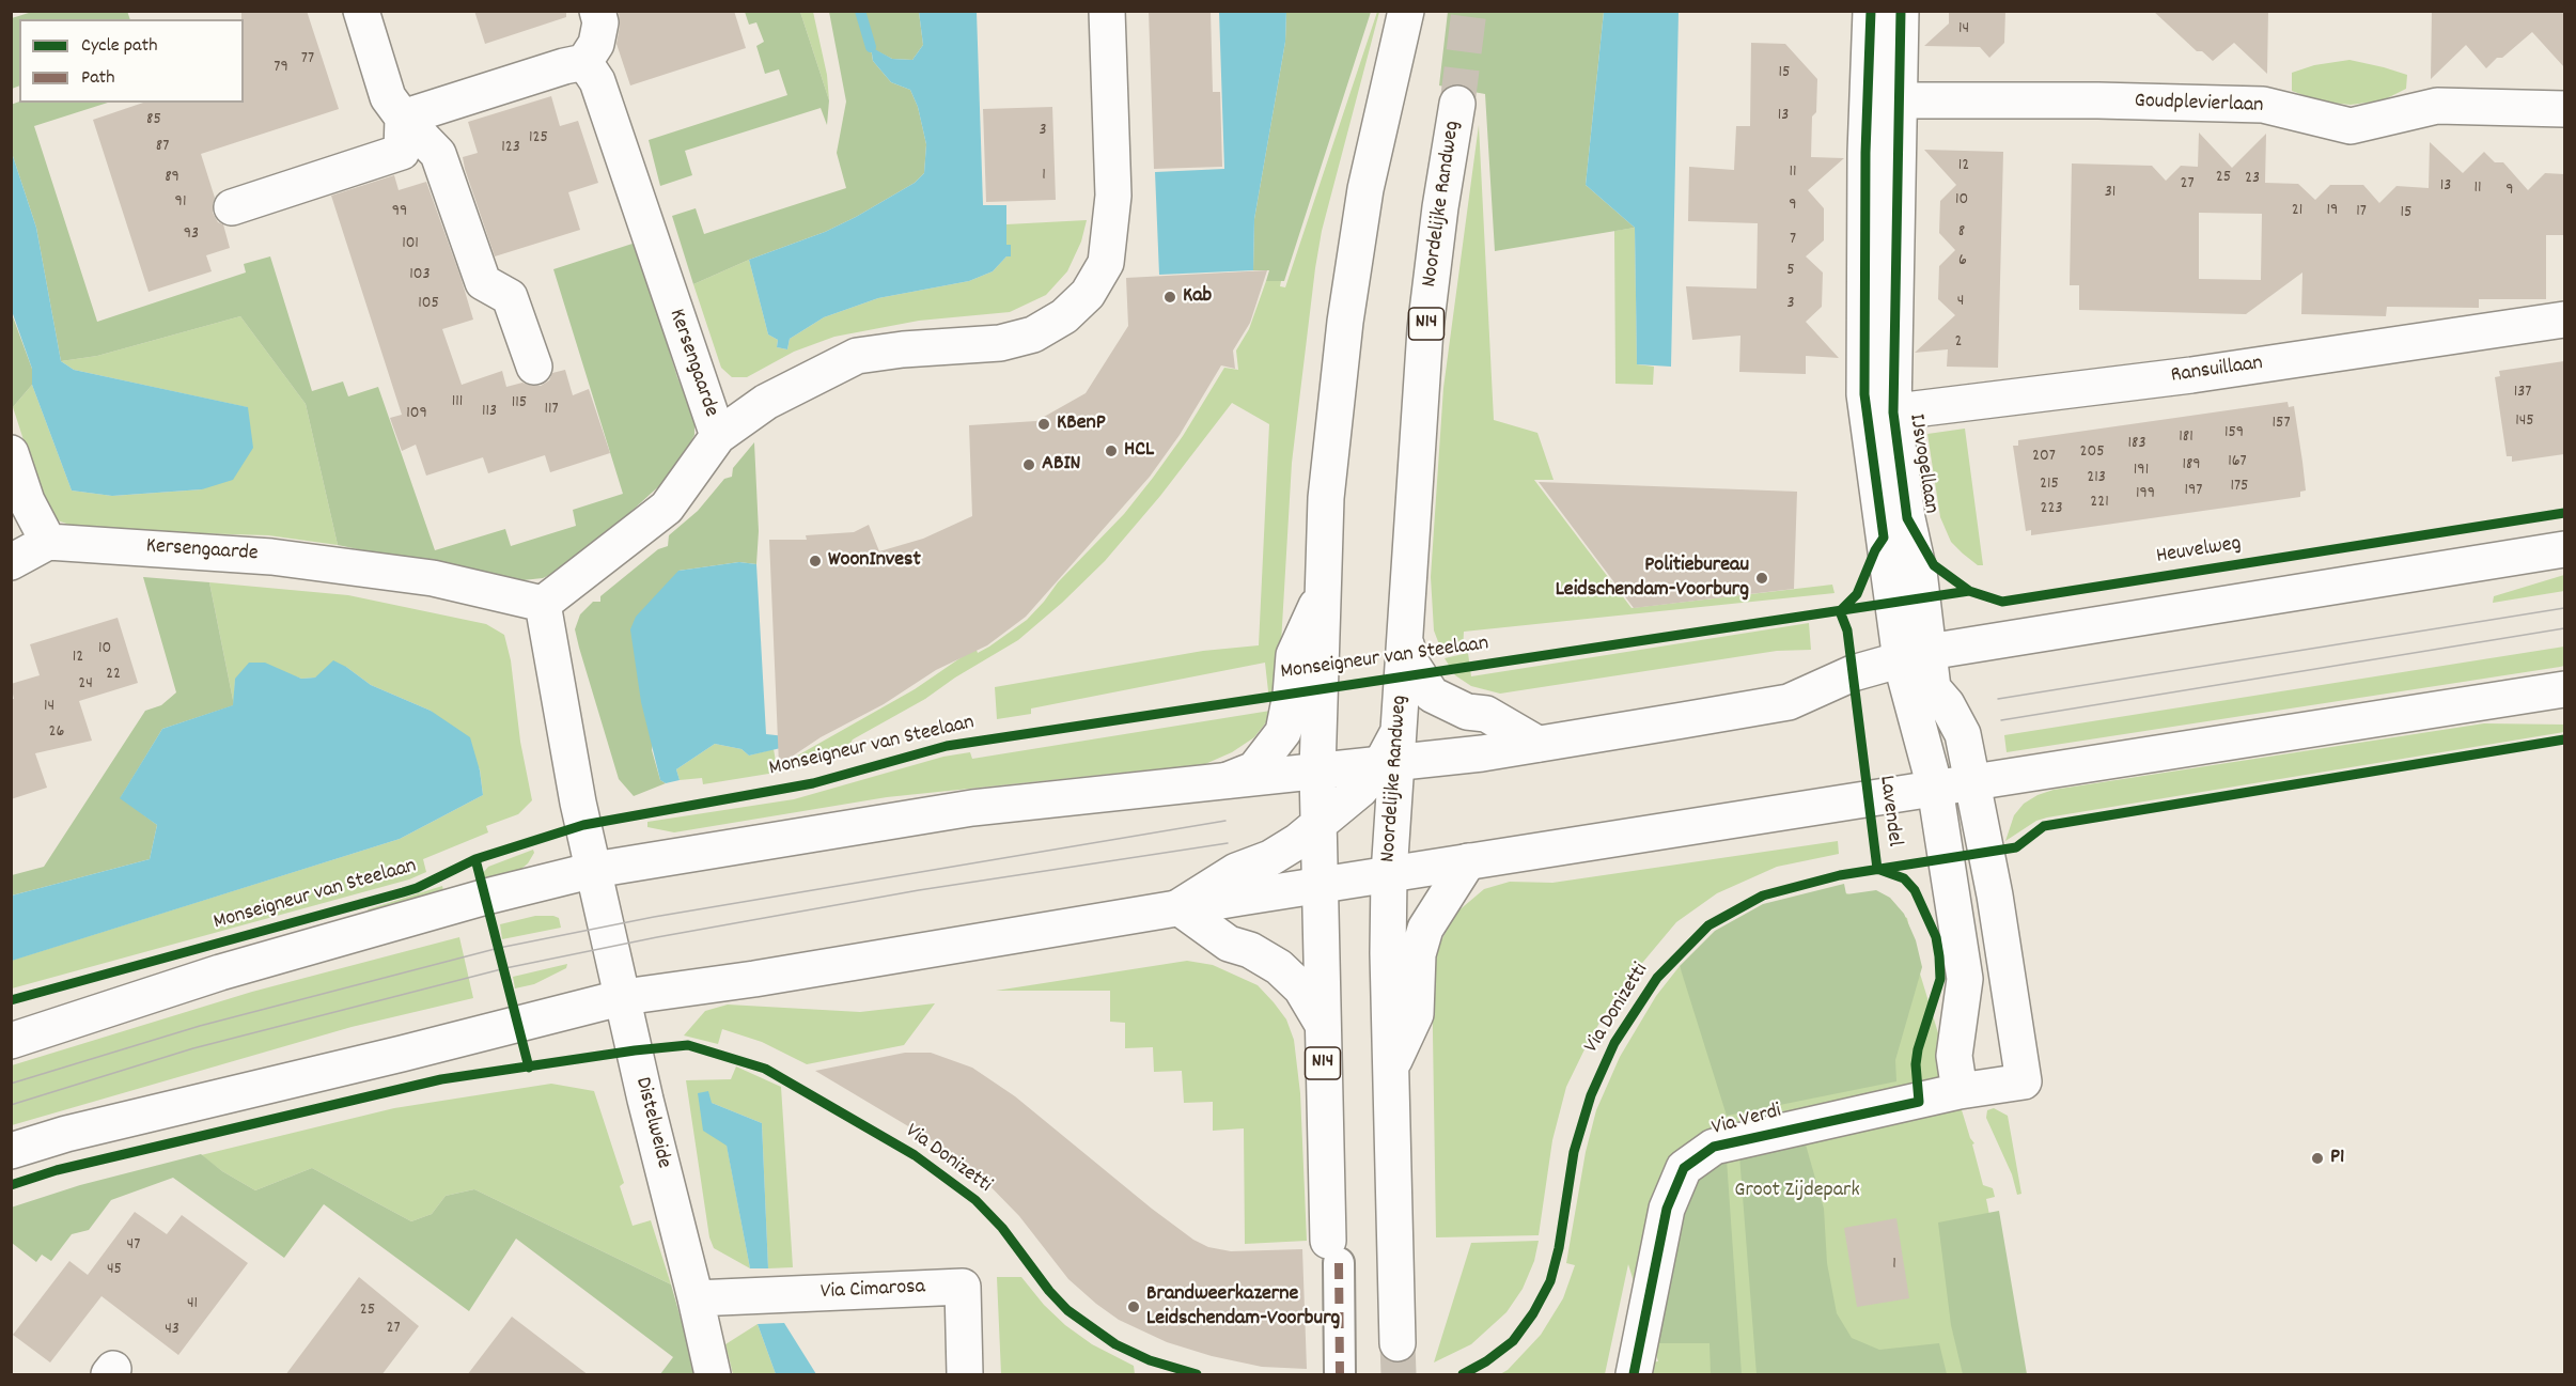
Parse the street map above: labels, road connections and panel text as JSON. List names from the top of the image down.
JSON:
{
  "streets": {
    "main road": [
      "Goudplevierlaan",
      "Noordelijke Randweg",
      "N14",
      "Kersengaarde",
      "Ransuillaan",
      "IJsvogellaan",
      "Via Verdi",
      "Distelweide",
      "Via Cimarosa"
    ],
    "cycle path": ["Heuvelweg", "Lavendel", "Via Donizetti"]
  },
  "crossings": [
    ["Goudplevierlaan", "IJsvogellaan"],
    ["Ransuillaan", "IJsvogellaan"],
    ["IJsvogellaan", "Via Verdi"],
    ["Distelweide", "Via Cimarosa"]
  ],
  "parks": ["Groot Zijdepark"],
  "places": [
    "Kab",
    "KBenP",
    "HCL",
    "ABIN",
    "WoonInvest",
    "Politiebureau Leidschendam-Voorburg",
    "P1",
    "Brandweerkazerne Leidschendam-Voorburg"
  ],
  "house_numbers": [
    "14",
    "77",
    "79",
    "15",
    "13",
    "85",
    "3",
    "125",
    "87",
    "123",
    "12",
    "11",
    "1",
    "89",
    "25",
    "23",
    "27",
    "13",
    "11",
    "9",
    "31",
    "10",
    "91",
    "9",
    "21",
    "19",
    "99",
    "17",
    "15",
    "8",
    "93",
    "7",
    "101",
    "6",
    "5",
    "103",
    "4",
    "105",
    "3",
    "2",
    "137",
    "111",
    "115",
    "117",
    "113",
    "109",
    "145",
    "157",
    "159",
    "181",
    "183",
    "205",
    "207",
    "167",
    "189",
    "191",
    "213",
    "215",
    "175",
    "197",
    "199",
    "221",
    "223",
    "10",
    "12",
    "22",
    "24",
    "14",
    "26",
    "47",
    "1",
    "45",
    "41",
    "25",
    "27",
    "43"
  ],
  "legend": ["Cycle path", "Path"]
}
